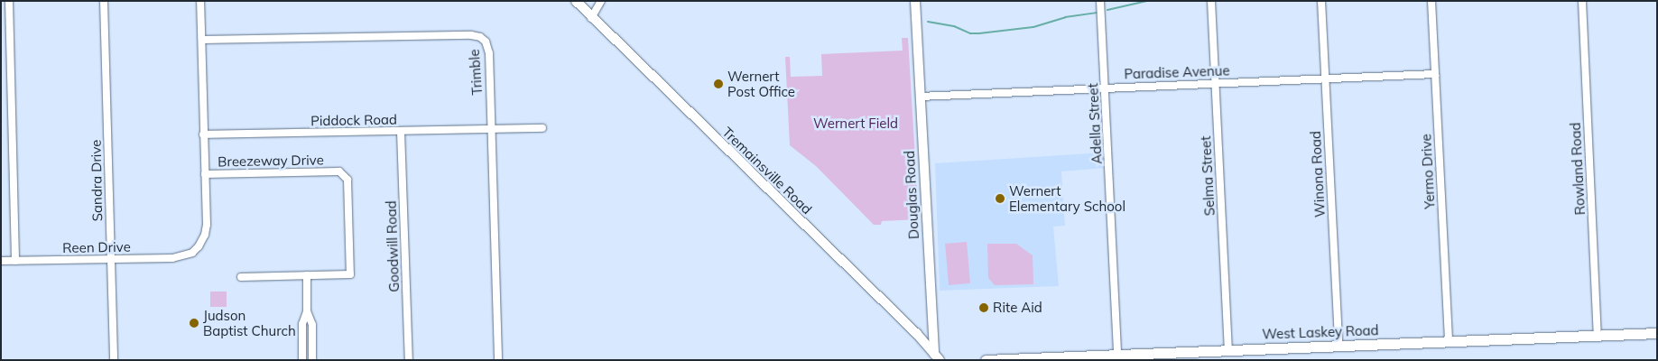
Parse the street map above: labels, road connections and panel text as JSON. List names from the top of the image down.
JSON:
{
  "streets": {
    "main road": ["West Laskey Road"],
    "street": [
      "Trimble",
      "Paradise Avenue",
      "Piddock Road",
      "Adella Street",
      "Breezeway Drive",
      "Rowland Road",
      "Tremainsville Road",
      "Yermo Drive",
      "Winona Road",
      "Selma Street",
      "Sandra Drive",
      "Douglas Road",
      "Goodwill Road",
      "Reen Drive"
    ]
  },
  "crossings": [
    ["Trimble", "Piddock Road"],
    ["Paradise Avenue", "Adella Street"],
    ["Paradise Avenue", "Yermo Drive"],
    ["Paradise Avenue", "Winona Road"],
    ["Paradise Avenue", "Selma Street"],
    ["Paradise Avenue", "Douglas Road"],
    ["Piddock Road", "Breezeway Drive"],
    ["Piddock Road", "Goodwill Road"],
    ["Adella Street", "West Laskey Road"],
    ["Breezeway Drive", "Reen Drive"],
    ["Rowland Road", "West Laskey Road"],
    ["Tremainsville Road", "Douglas Road"],
    ["Yermo Drive", "West Laskey Road"],
    ["Winona Road", "West Laskey Road"],
    ["Selma Street", "West Laskey Road"],
    ["Sandra Drive", "Reen Drive"]
  ],
  "parks": ["Wernert Field"],
  "places": [
    "Wernert Post Office",
    "Wernert Elementary School",
    "Rite Aid",
    "Judson Baptist Church"
  ]
}
